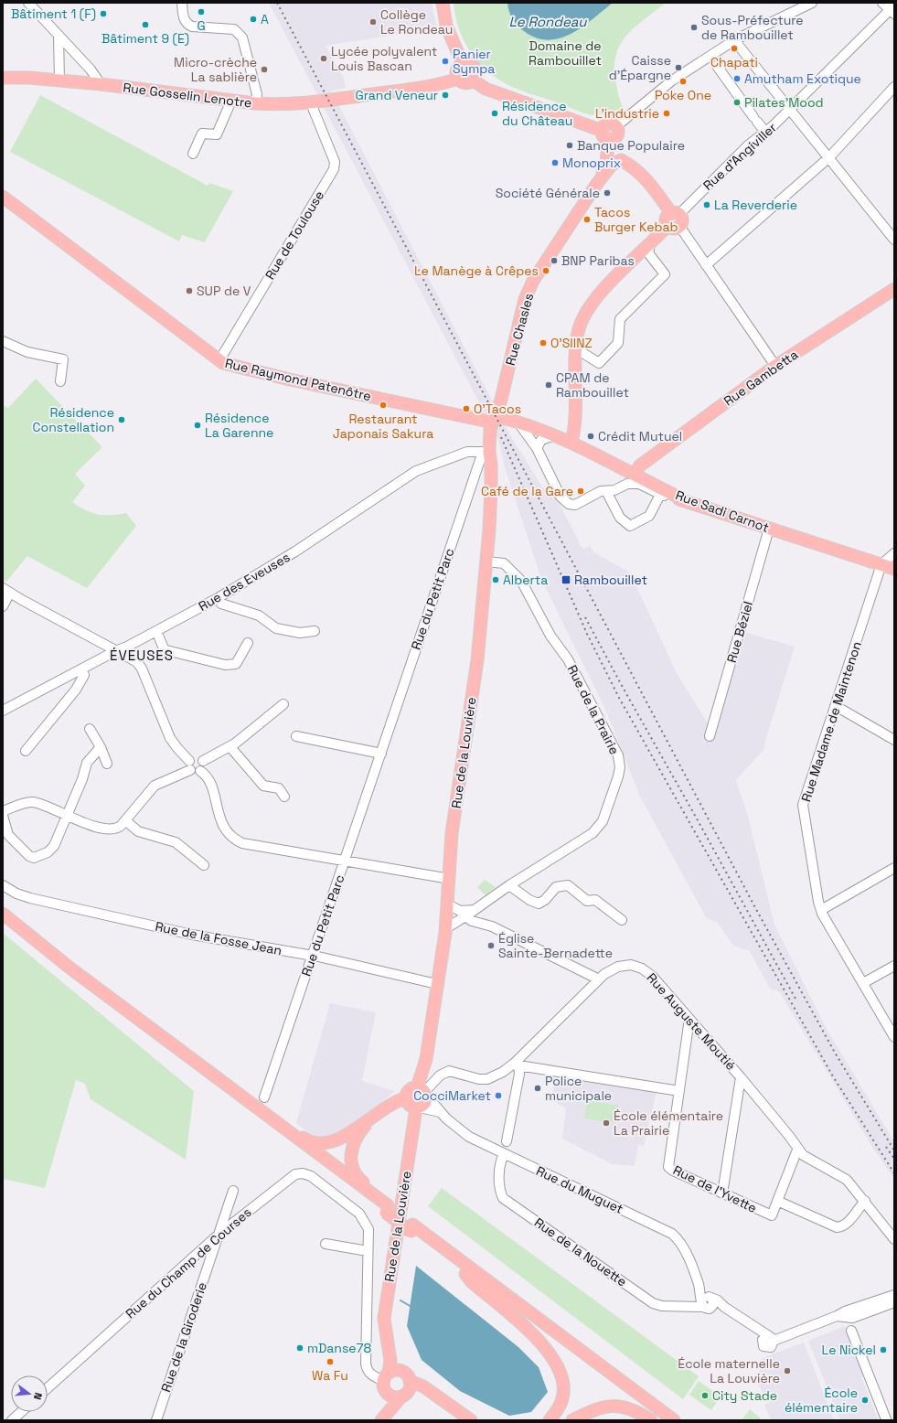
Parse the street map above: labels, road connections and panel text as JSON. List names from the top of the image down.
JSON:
{
  "streets": {
    "main road": [
      "Rue Gosselin Lenotre",
      "Rue d'Angiviller",
      "Rue Chasles",
      "Rue Gambetta",
      "Rue Raymond Patenôtre",
      "Rue Sadi Carnot",
      "Rue de la Louvière"
    ],
    "street": [
      "Rue de Toulouse",
      "Rue des Eveuses",
      "Rue du Petit Parc",
      "Rue Béziel",
      "Rue de la Prairie",
      "Rue Madame de Maintenon",
      "Rue de la Fosse Jean",
      "Rue Auguste Moutié",
      "Rue de l'Yvette",
      "Rue du Muguet",
      "Rue de la Nouette",
      "Rue du Champ de Courses",
      "Rue de la Giroderie"
    ]
  },
  "crossings": [
    ["Rue Gosselin Lenotre", "Rue de Toulouse"],
    ["Rue d'Angiviller", "Rue Sadi Carnot"],
    ["Rue de Toulouse", "Rue Raymond Patenôtre"],
    ["Rue Chasles", "Rue Raymond Patenôtre"],
    ["Rue Chasles", "Rue Sadi Carnot"],
    ["Rue Chasles", "Rue de la Louvière"],
    ["Rue Gambetta", "Rue Sadi Carnot"],
    ["Rue Raymond Patenôtre", "Rue Sadi Carnot"],
    ["Rue Raymond Patenôtre", "Rue de la Louvière"],
    ["Rue Sadi Carnot", "Rue Béziel"],
    ["Rue Sadi Carnot", "Rue Madame de Maintenon"],
    ["Rue Sadi Carnot", "Rue de la Louvière"],
    ["Rue des Eveuses", "Rue du Petit Parc"],
    ["Rue des Eveuses", "Rue de la Louvière"],
    ["Rue du Petit Parc", "Rue de la Louvière"],
    ["Rue du Petit Parc", "Rue de la Fosse Jean"],
    ["Rue de la Prairie", "Rue de la Louvière"],
    ["Rue de la Louvière", "Rue de la Fosse Jean"],
    ["Rue de la Louvière", "Rue Auguste Moutié"],
    ["Rue de la Louvière", "Rue du Muguet"],
    ["Rue de la Louvière", "Rue du Champ de Courses"],
    ["Rue Auguste Moutié", "Rue de l'Yvette"],
    ["Rue Auguste Moutié", "Rue du Muguet"],
    ["Rue du Muguet", "Rue de la Nouette"],
    ["Rue du Champ de Courses", "Rue de la Giroderie"]
  ],
  "districts": ["ÉVEUSES"],
  "water": ["Le Rondeau"],
  "parks": ["Domaine de Rambouillet"],
  "places": {
    "other": [
      "G",
      "Bâtiment 1 (F)",
      "A",
      "Collège Le Rondeau",
      "Bâtiment 9 (E)",
      "Sous-Préfecture de Rambouillet",
      "Chapati",
      "Lycée polyvalent Louis Bascan",
      "Panier Sympa",
      "Caisse d'Épargne",
      "Micro-crèche La sablière",
      "Amutham Exotique",
      "Poke One",
      "Grand Veneur",
      "Pilates'Mood",
      "Résidence du Château",
      "L'industrie",
      "Banque Populaire",
      "Monoprix",
      "Société Générale",
      "La Reverderie",
      "Tacos Burger Kebab",
      "BNP Paribas",
      "Le Manège à Crêpes",
      "SUP de V",
      "O'SIINZ",
      "CPAM de Rambouillet",
      "Restaurant Japonais Sakura",
      "O'Tacos",
      "Résidence Constellation",
      "Résidence La Garenne",
      "Crédit Mutuel",
      "Café de la Gare",
      "Alberta",
      "Église Sainte-Bernadette",
      "Police municipale",
      "CocciMarket",
      "École élémentaire La Prairie",
      "mDanse78",
      "Le Nickel",
      "Wa Fu",
      "École maternelle La Louvière",
      "City Stade",
      "École élémentaire"
    ],
    "transit": ["Rambouillet"]
  },
  "north": "right"
}
